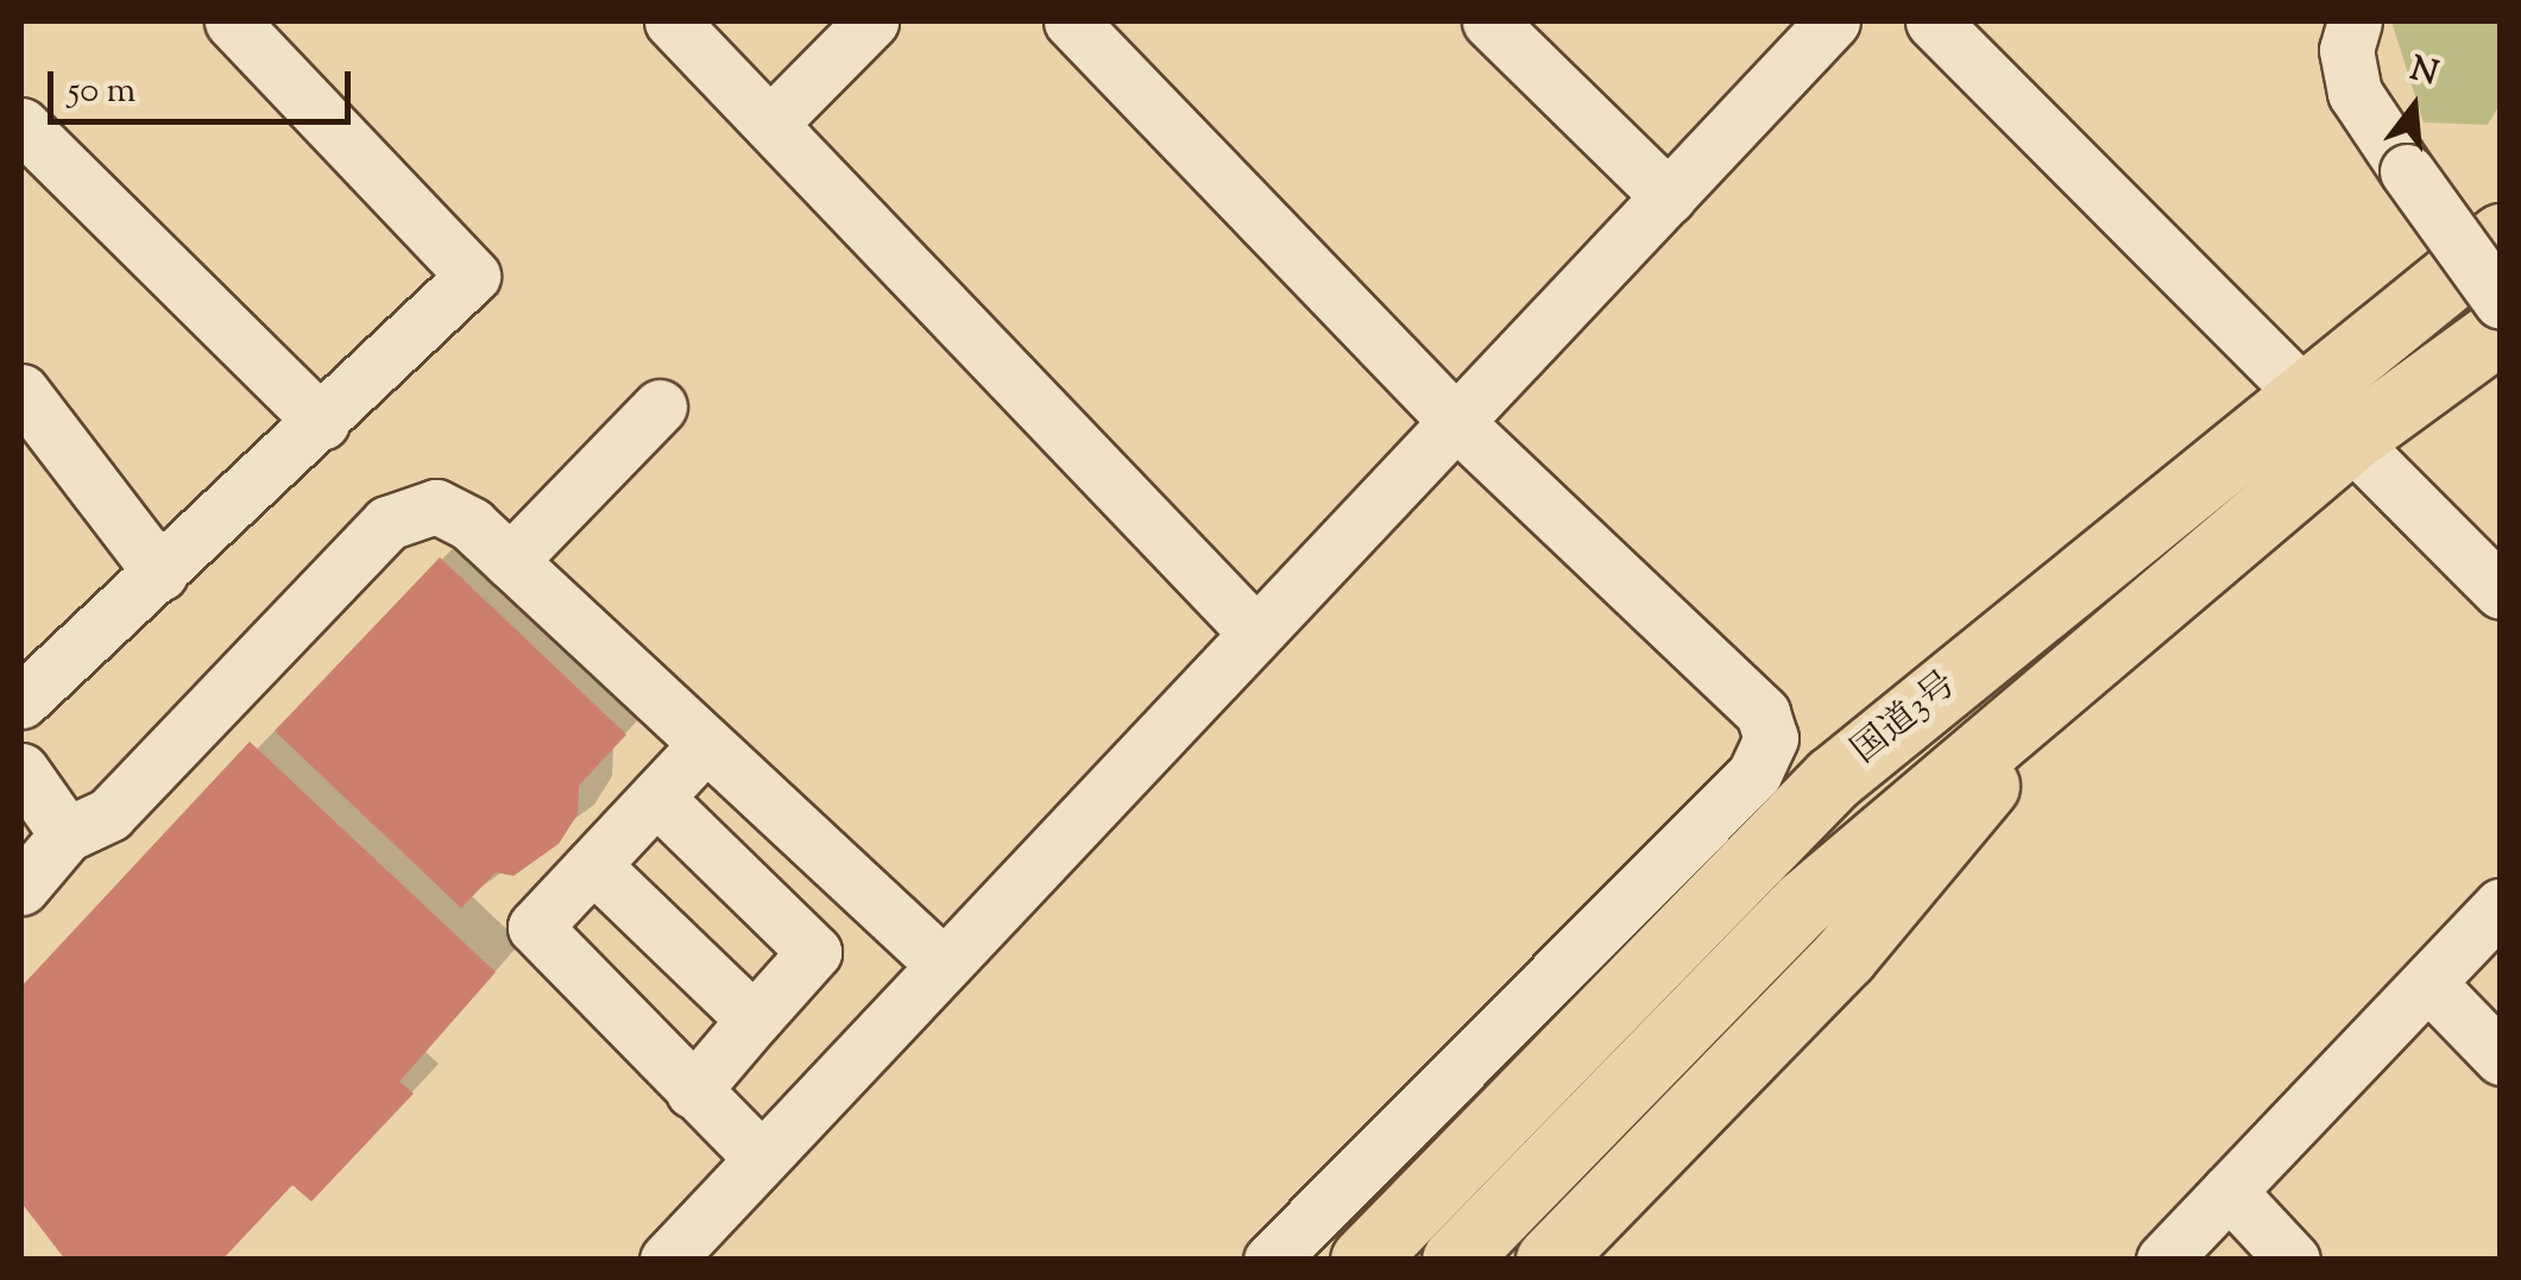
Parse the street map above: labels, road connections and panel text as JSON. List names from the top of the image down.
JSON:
{
  "streets": {
    "highway": ["国道3号"]
  },
  "scale_bar": "50 m",
  "north": "top"
}
